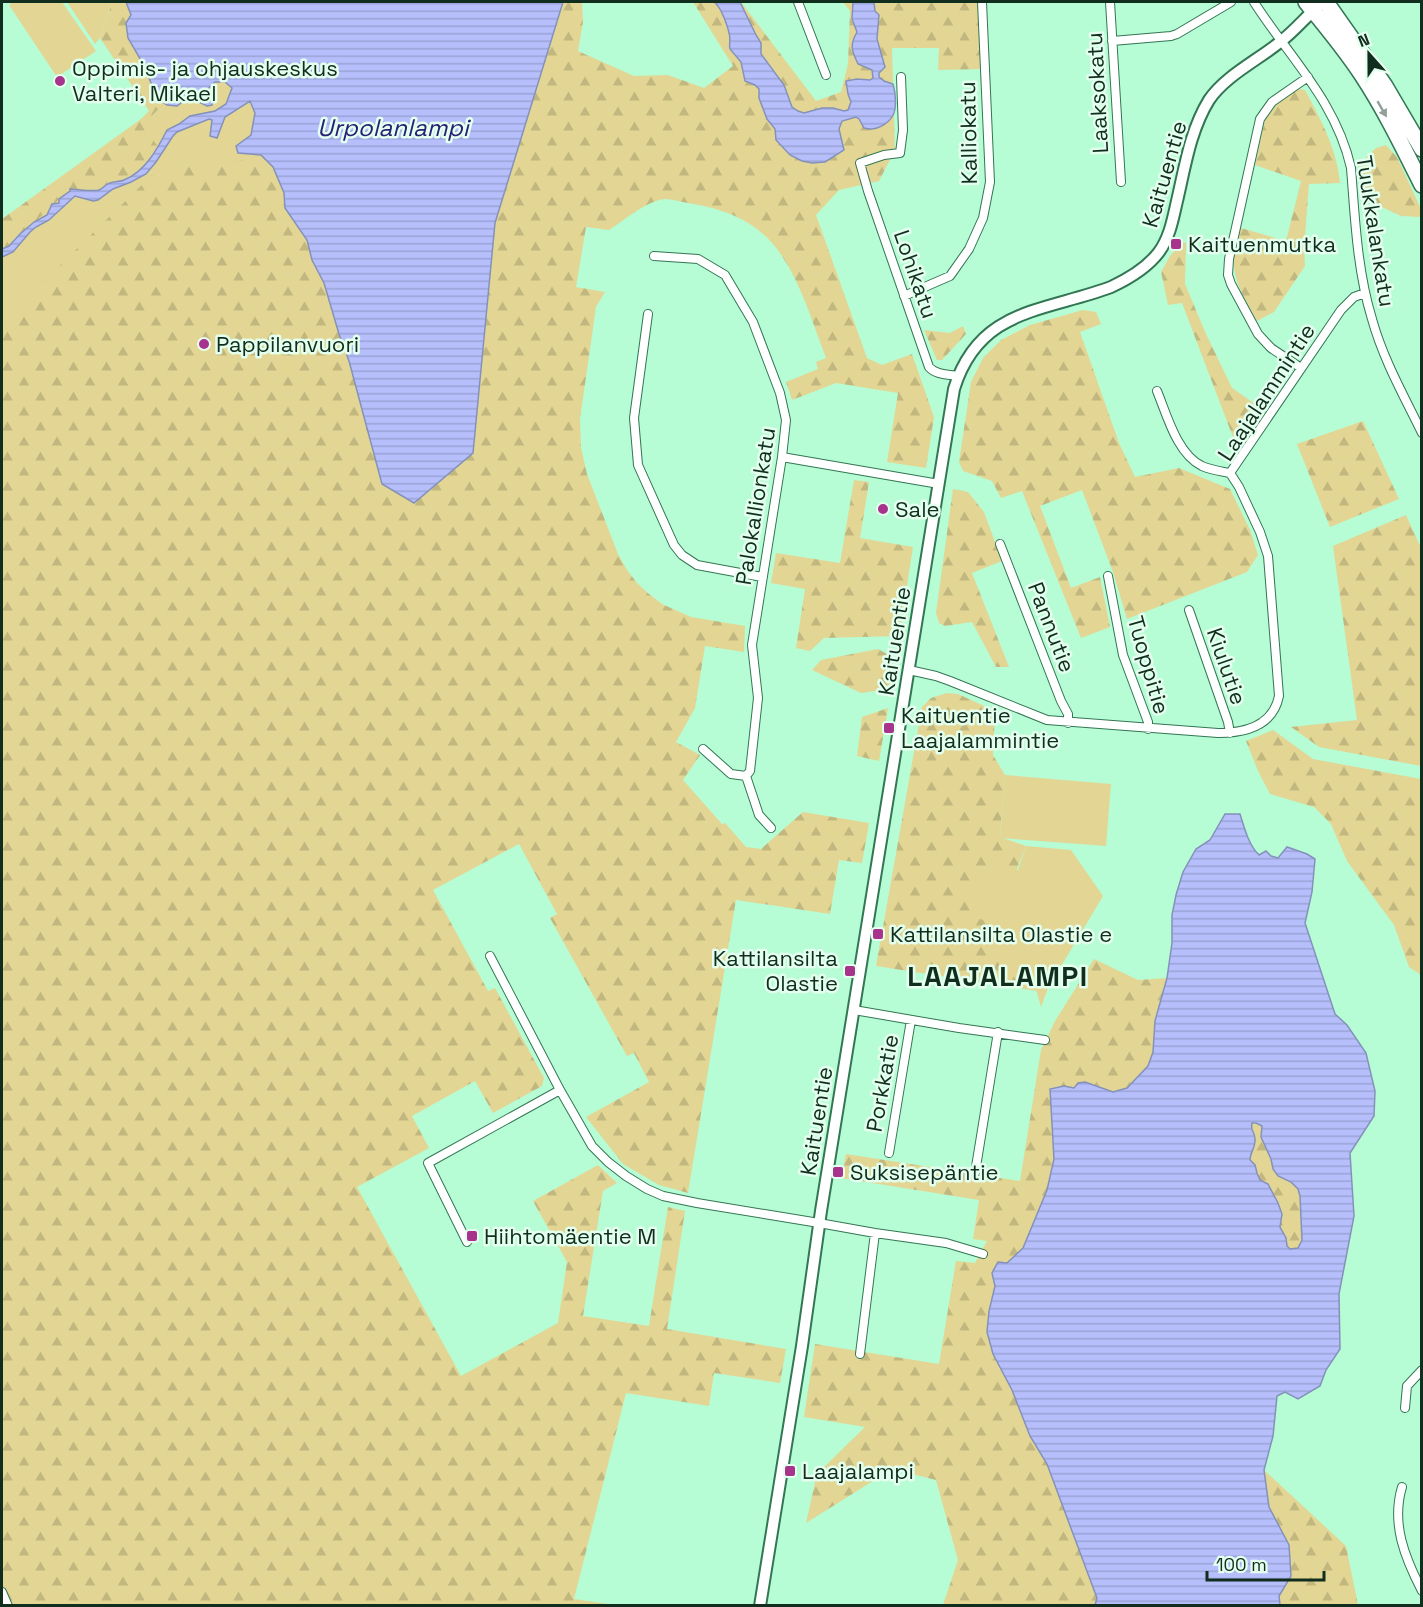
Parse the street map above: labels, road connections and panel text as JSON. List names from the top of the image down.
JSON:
{
  "streets": {
    "street": [
      "Laaksokatu",
      "Kalliokatu",
      "Kaituentie",
      "Tuukkalankatu",
      "Lohikatu",
      "Laajalammintie",
      "Palokallionkatu",
      "Pannutie",
      "Tuoppitie",
      "Kiulutie",
      "Porkkatie"
    ]
  },
  "crossings": [
    ["Kalliokatu", "Lohikatu"],
    ["Kaituentie", "Tuukkalankatu"],
    ["Kaituentie", "Lohikatu"],
    ["Kaituentie", "Laajalammintie"],
    ["Tuukkalankatu", "Laajalammintie"],
    ["Laajalammintie", "Pannutie"],
    ["Laajalammintie", "Tuoppitie"],
    ["Laajalammintie", "Kiulutie"]
  ],
  "districts": ["LAAJALAMPI"],
  "water": ["Urpolanlampi"],
  "places": {
    "other": ["Oppimis- ja ohjauskeskus Valteri, Mikael", "Pappilanvuori", "Sale"],
    "transit": [
      "Kaituenmutka",
      "Kaituentie Laajalammintie",
      "Kattilansilta Olastie e",
      "Kattilansilta Olastie",
      "Suksisepäntie",
      "Hiihtomäentie M",
      "Laajalampi"
    ]
  },
  "scale_bar": "100 m",
  "north": "top"
}
